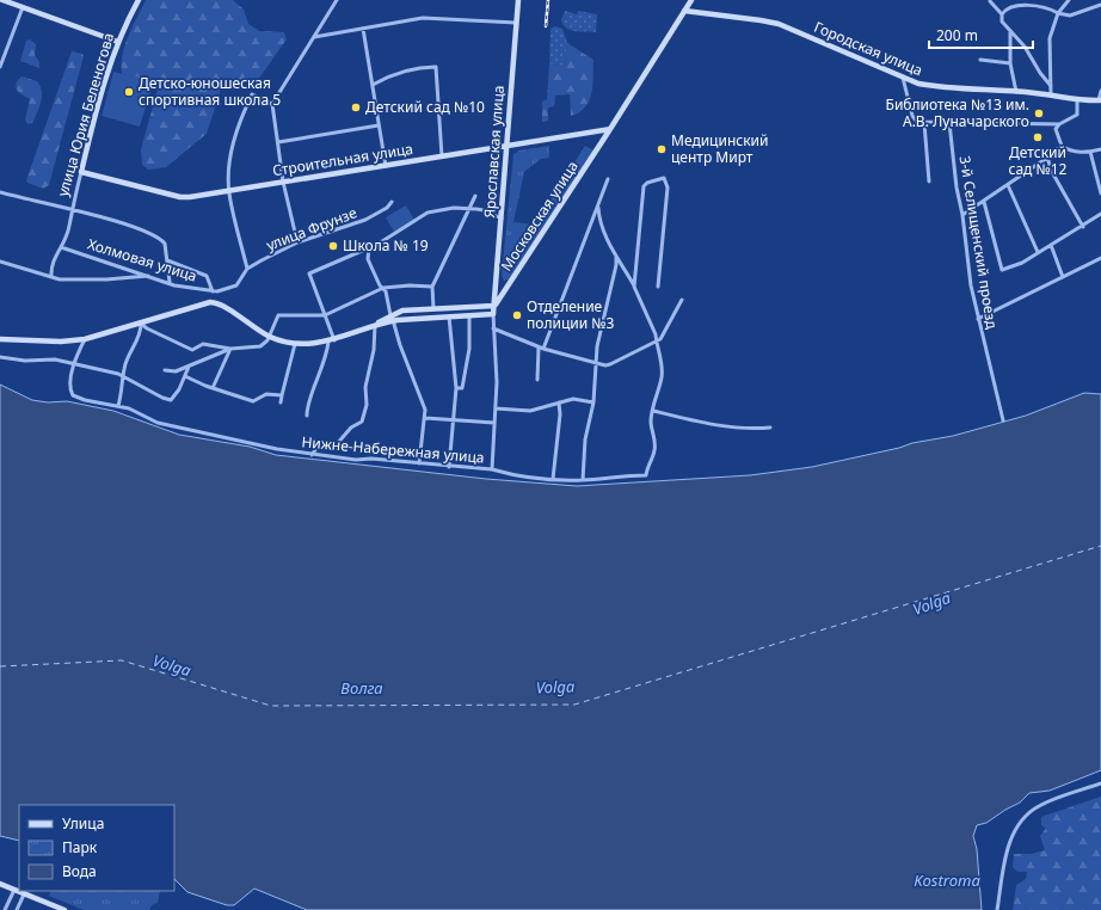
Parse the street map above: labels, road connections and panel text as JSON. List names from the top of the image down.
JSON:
{
  "streets": {
    "street": [
      "Городская улица",
      "улица Юрия Беленогова",
      "Ярославская улица",
      "Строительная улица",
      "Московская улица",
      "улица Фрунзе",
      "3-й Селищенский проезд",
      "Холмовая улица",
      "Нижне-Набережная улица"
    ]
  },
  "crossings": [
    ["Городская улица", "Московская улица"],
    ["улица Юрия Беленогова", "Строительная улица"],
    ["улица Юрия Беленогова", "Холмовая улица"],
    ["Ярославская улица", "Строительная улица"],
    ["Ярославская улица", "Московская улица"],
    ["Строительная улица", "Московская улица"],
    ["Московская улица", "Нижне-Набережная улица"],
    ["улица Фрунзе", "Холмовая улица"]
  ],
  "water": ["Volga", "Волга", "Kostroma"],
  "places": [
    "Детско-юношеская спортивная школа 5",
    "Детский сад №10",
    "Библиотека №13 им. А.В. Луначарского",
    "Детский сад №12",
    "Медицинский центр Мирт",
    "Школа № 19",
    "Отделение полиции №3"
  ],
  "legend": ["Улица", "Парк", "Вода"],
  "scale_bar": "200 m"
}
